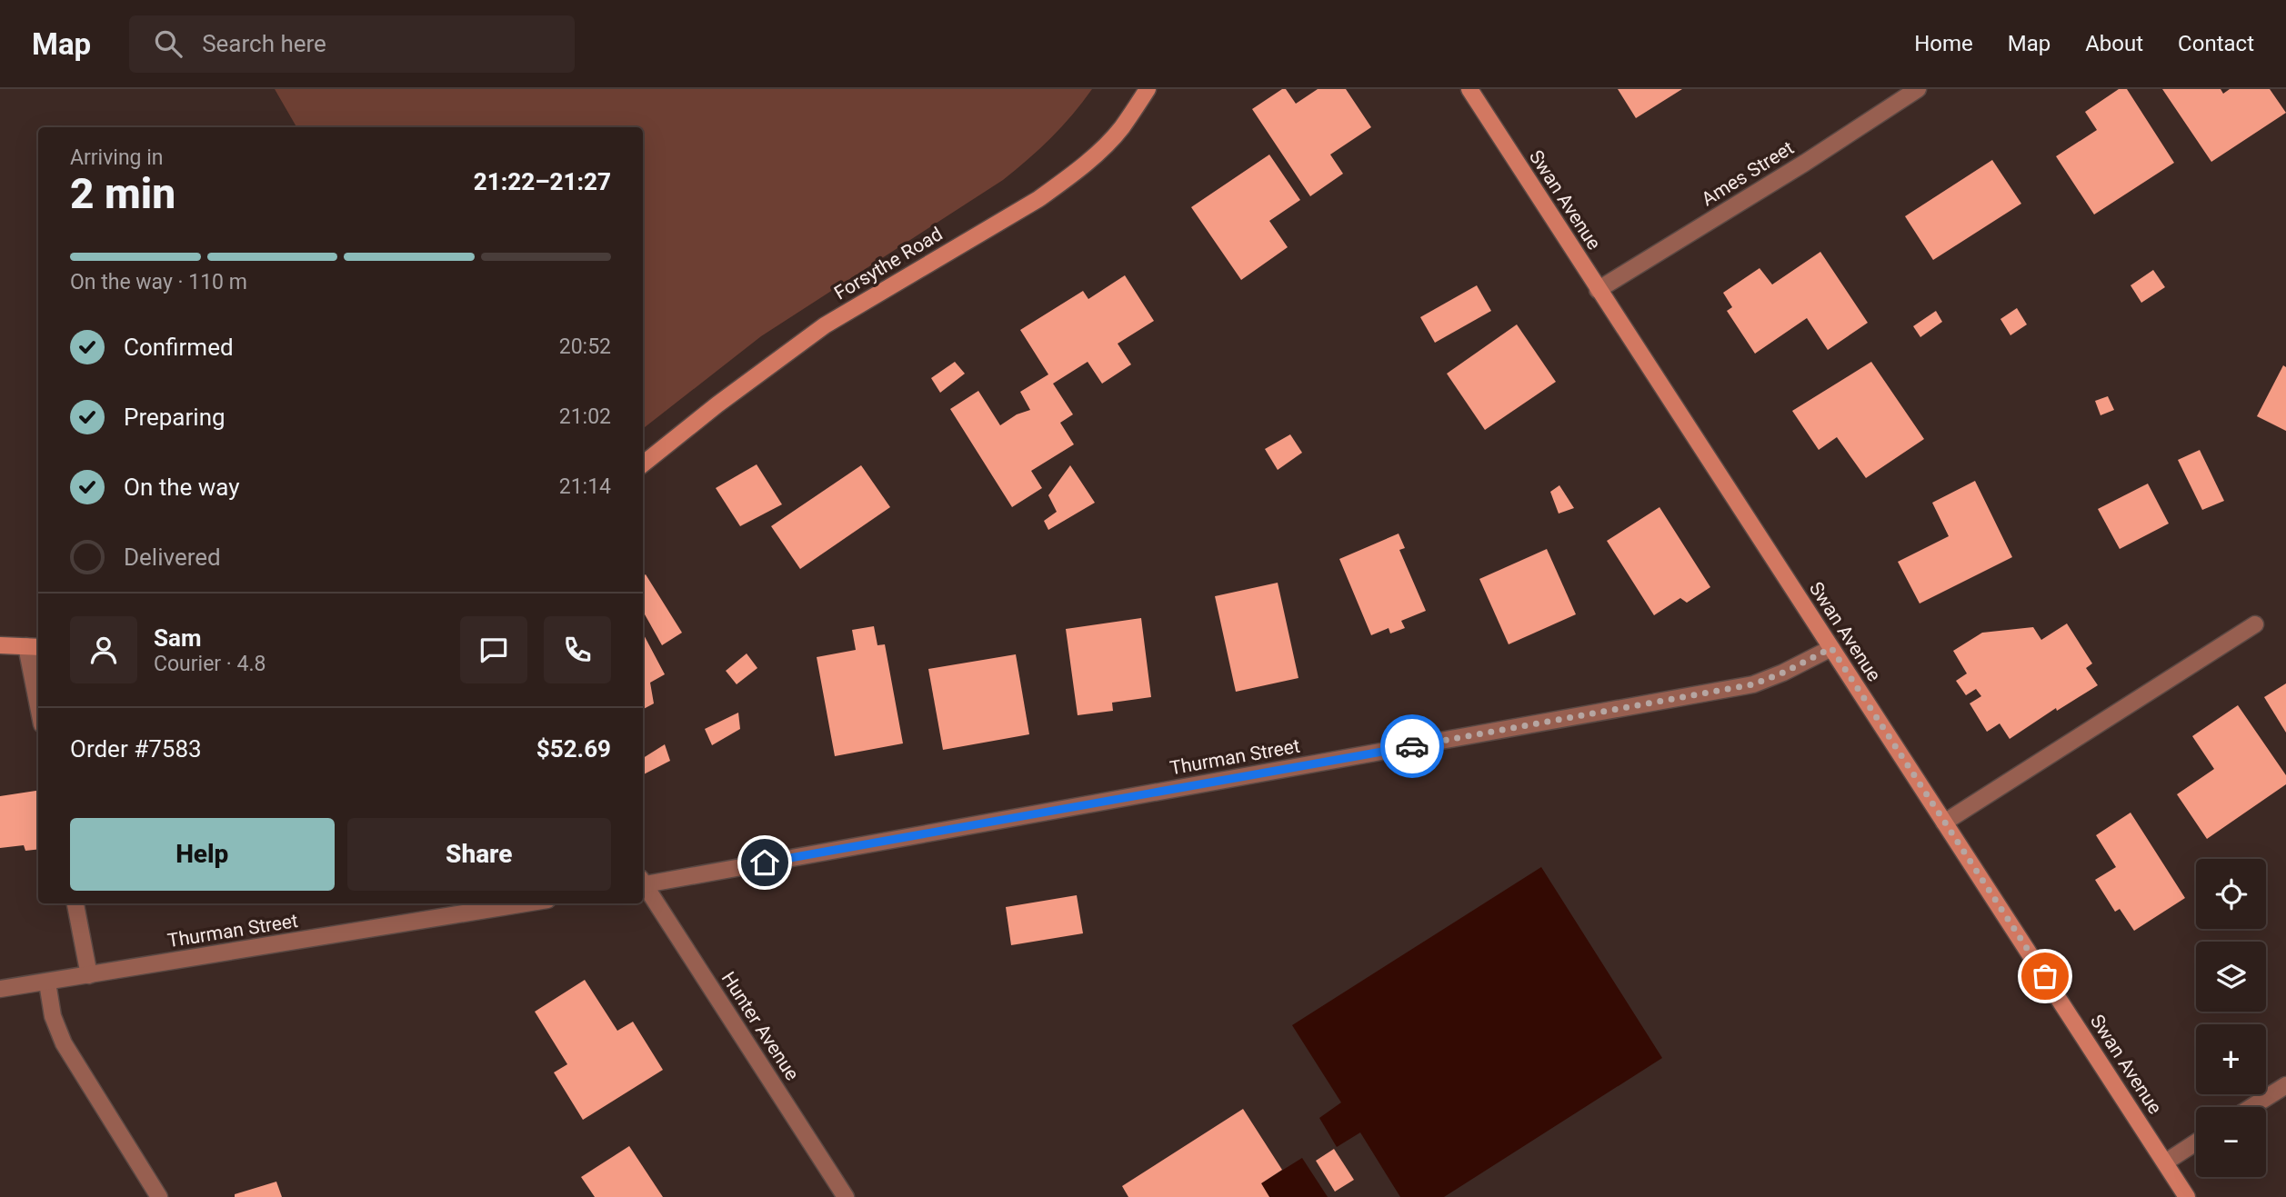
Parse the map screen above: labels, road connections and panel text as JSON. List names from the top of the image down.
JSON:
{
  "streets": {
    "street": [
      "Ames Street",
      "Swan Avenue",
      "Forsythe Road",
      "Thurman Street",
      "Hunter Avenue"
    ]
  },
  "crossings": [
    ["Ames Street", "Swan Avenue"],
    ["Swan Avenue", "Thurman Street"]
  ],
  "page": {
    "header": "Map",
    "search": "Search here",
    "nav": [
      "Home",
      "Map",
      "About",
      "Contact"
    ],
    "heading": ["2 min", "Arriving in", "21:22–21:27"],
    "panel": [
      "Sam",
      "Courier · 4.8",
      "Order #7583",
      "$52.69"
    ],
    "bar": "On the way · 110 m",
    "list": [
      ["Confirmed", "20:52"],
      ["Preparing", "21:02"],
      ["On the way", "21:14"],
      "Delivered"
    ],
    "buttons": ["Help", "Share"],
    "map_buttons": ["+", "−"]
  }
}
